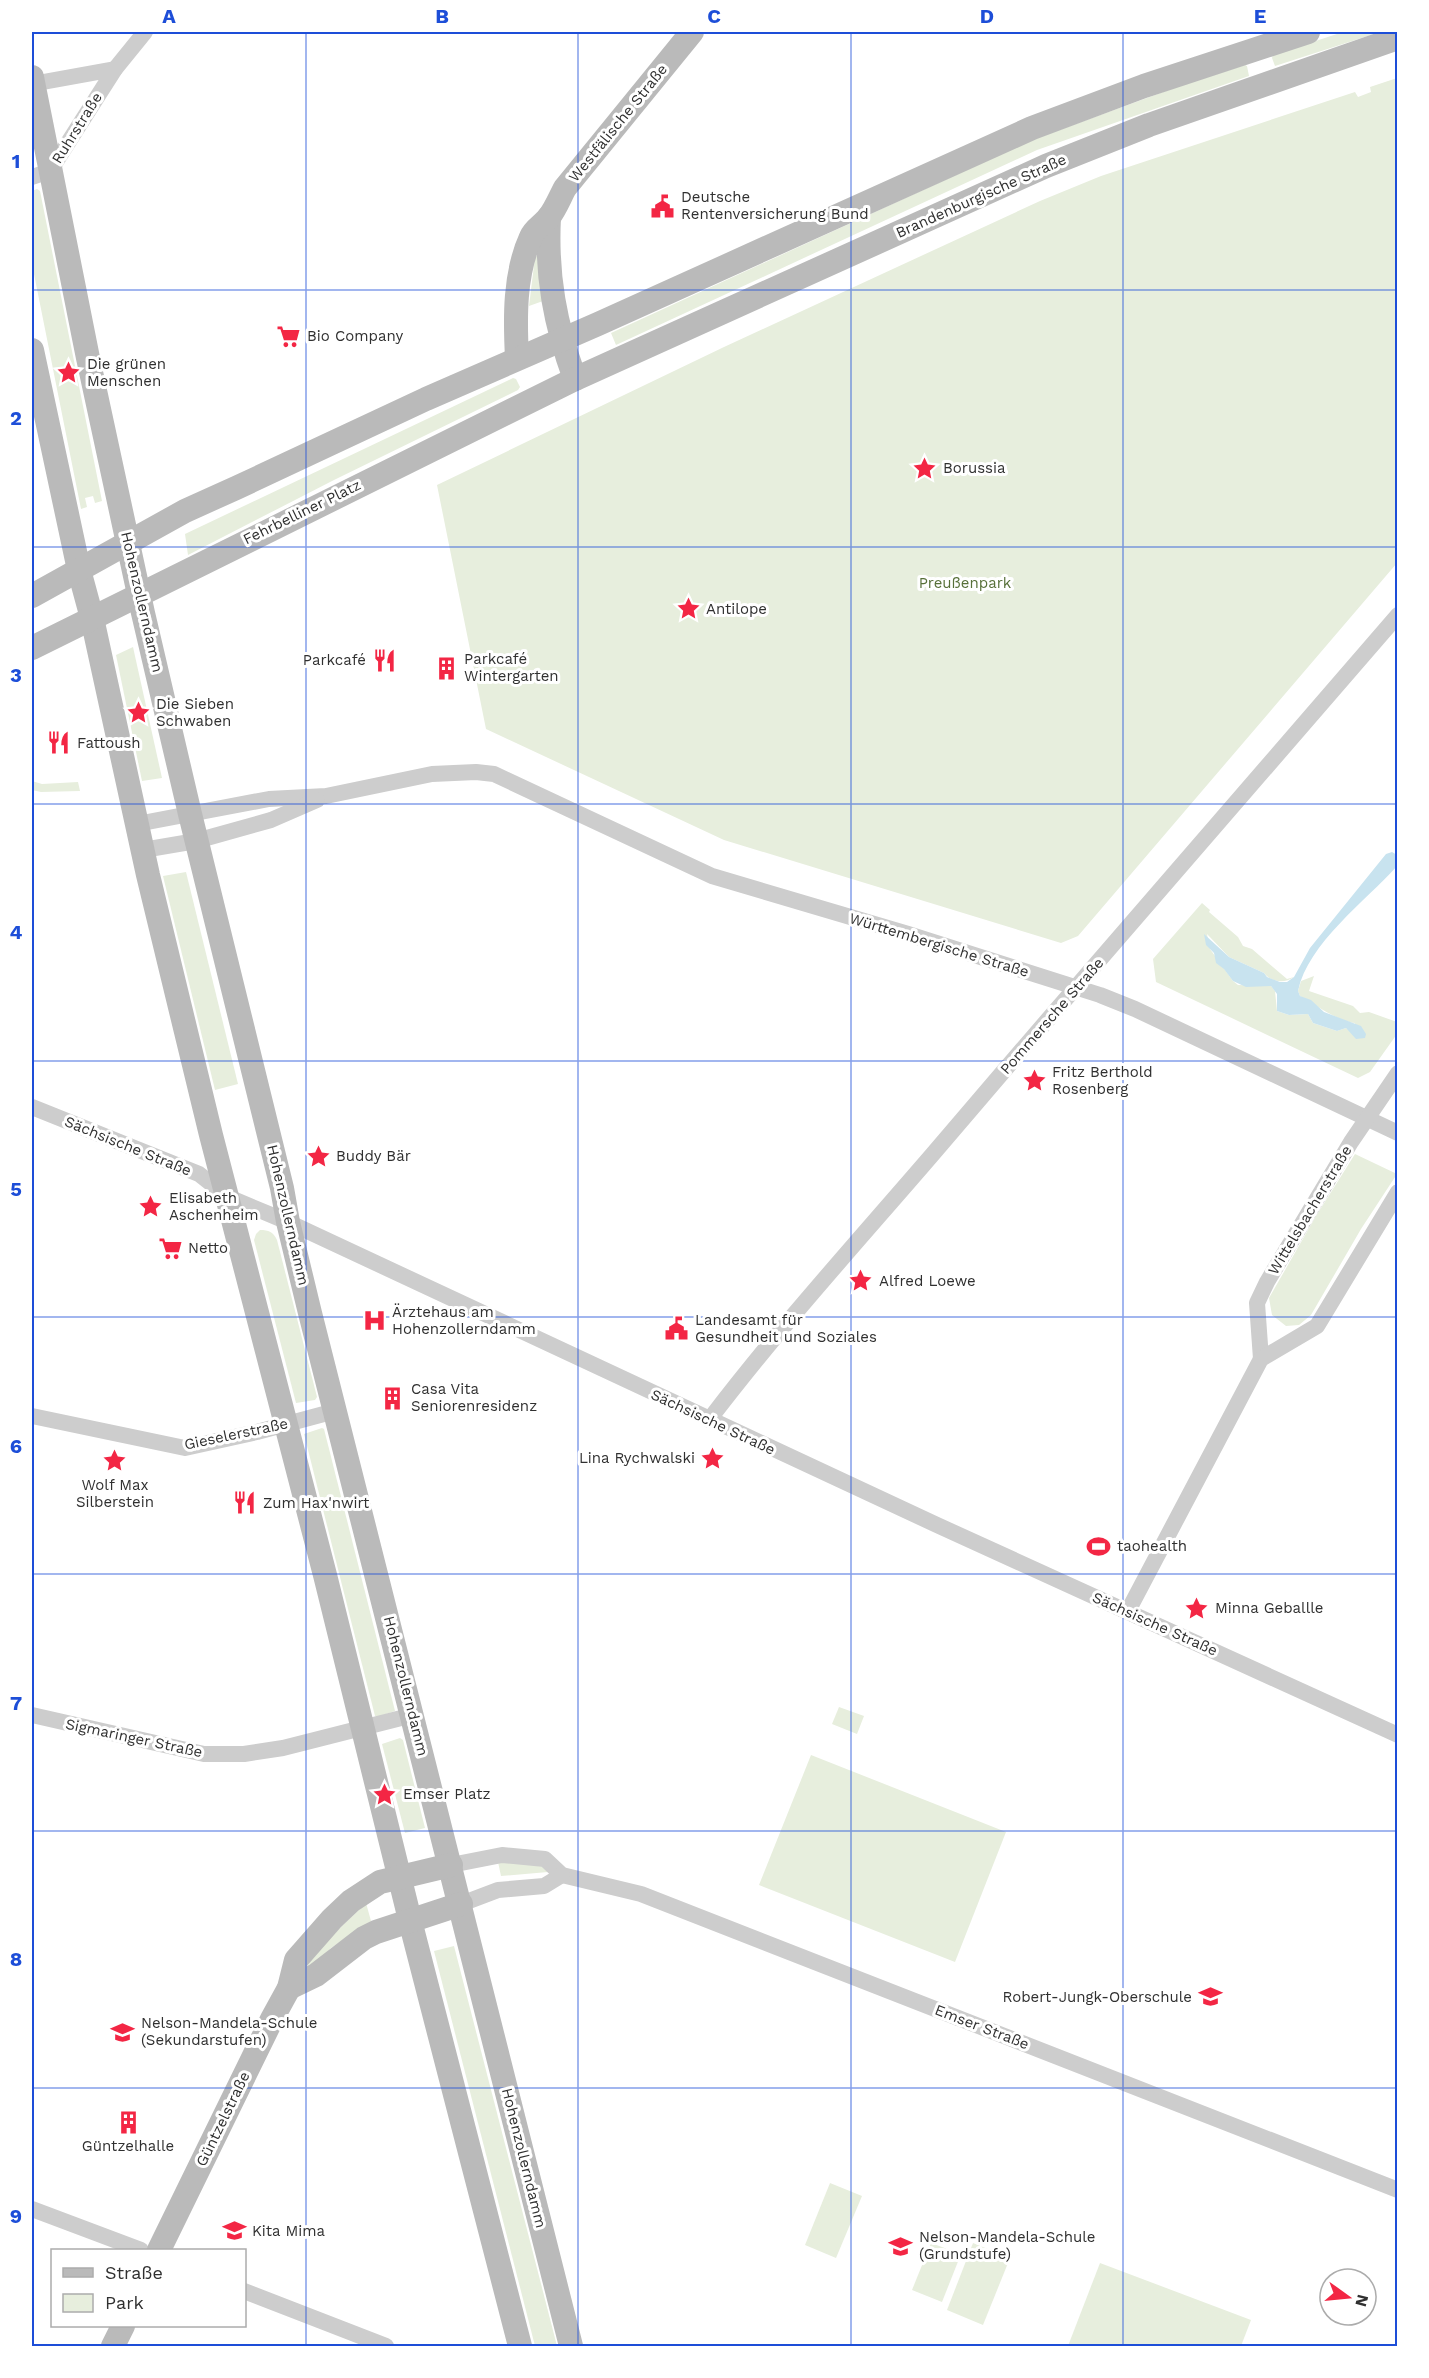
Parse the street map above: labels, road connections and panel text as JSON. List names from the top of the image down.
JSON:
{
  "streets": {
    "main road": [
      "Westfälische Straße",
      "Brandenburgische Straße",
      "Fehrbelliner Platz",
      "Hohenzollerndamm",
      "Güntzelstraße"
    ],
    "street": [
      "Ruhrstraße",
      "Württembergische Straße",
      "Pommersche Straße",
      "Sächsische Straße",
      "Wittelsbacherstraße",
      "Gieselerstraße",
      "Sigmaringer Straße",
      "Emser Straße"
    ]
  },
  "crossings": [
    ["Westfälische Straße", "Brandenburgische Straße"],
    ["Westfälische Straße", "Fehrbelliner Platz"],
    ["Ruhrstraße", "Hohenzollerndamm"],
    ["Brandenburgische Straße", "Fehrbelliner Platz"],
    ["Fehrbelliner Platz", "Hohenzollerndamm"],
    ["Hohenzollerndamm", "Sächsische Straße"],
    ["Hohenzollerndamm", "Gieselerstraße"],
    ["Hohenzollerndamm", "Sigmaringer Straße"],
    ["Hohenzollerndamm", "Emser Straße"],
    ["Hohenzollerndamm", "Güntzelstraße"],
    ["Württembergische Straße", "Pommersche Straße"],
    ["Württembergische Straße", "Wittelsbacherstraße"],
    ["Pommersche Straße", "Sächsische Straße"],
    ["Emser Straße", "Güntzelstraße"]
  ],
  "parks": ["Preußenpark"],
  "places": {
    "public building": ["Deutsche Rentenversicherung Bund", "Landesamt für Gesundheit und Soziales"],
    "supermarket": ["Bio Company", "Netto"],
    "place": [
      "Die grünen Menschen",
      "Borussia",
      "Antilope",
      "Die Sieben Schwaben",
      "Fritz Berthold Rosenberg",
      "Buddy Bär",
      "Elisabeth Aschenheim",
      "Alfred Loewe",
      "Lina Rychwalski",
      "Wolf Max Silberstein",
      "Minna Geballle",
      "Emser Platz"
    ],
    "restaurant": ["Parkcafé", "Fattoush", "Zum Hax'nwirt"],
    "building": ["Parkcafé Wintergarten", "Casa Vita Seniorenresidenz", "Güntzelhalle"],
    "hospital": ["Ärztehaus am Hohenzollerndamm"],
    "sports": ["taohealth"],
    "school or university": [
      "Robert-Jungk-Oberschule",
      "Nelson-Mandela-Schule (Sekundarstufen)",
      "Kita Mima",
      "Nelson-Mandela-Schule (Grundstufe)"
    ]
  },
  "legend": ["Straße", "Park"],
  "north": "right",
  "grid": {
    "columns": [
      "A",
      "B",
      "C",
      "D",
      "E"
    ],
    "rows": [
      "1",
      "2",
      "3",
      "4",
      "5",
      "6",
      "7",
      "8",
      "9"
    ]
  }
}
